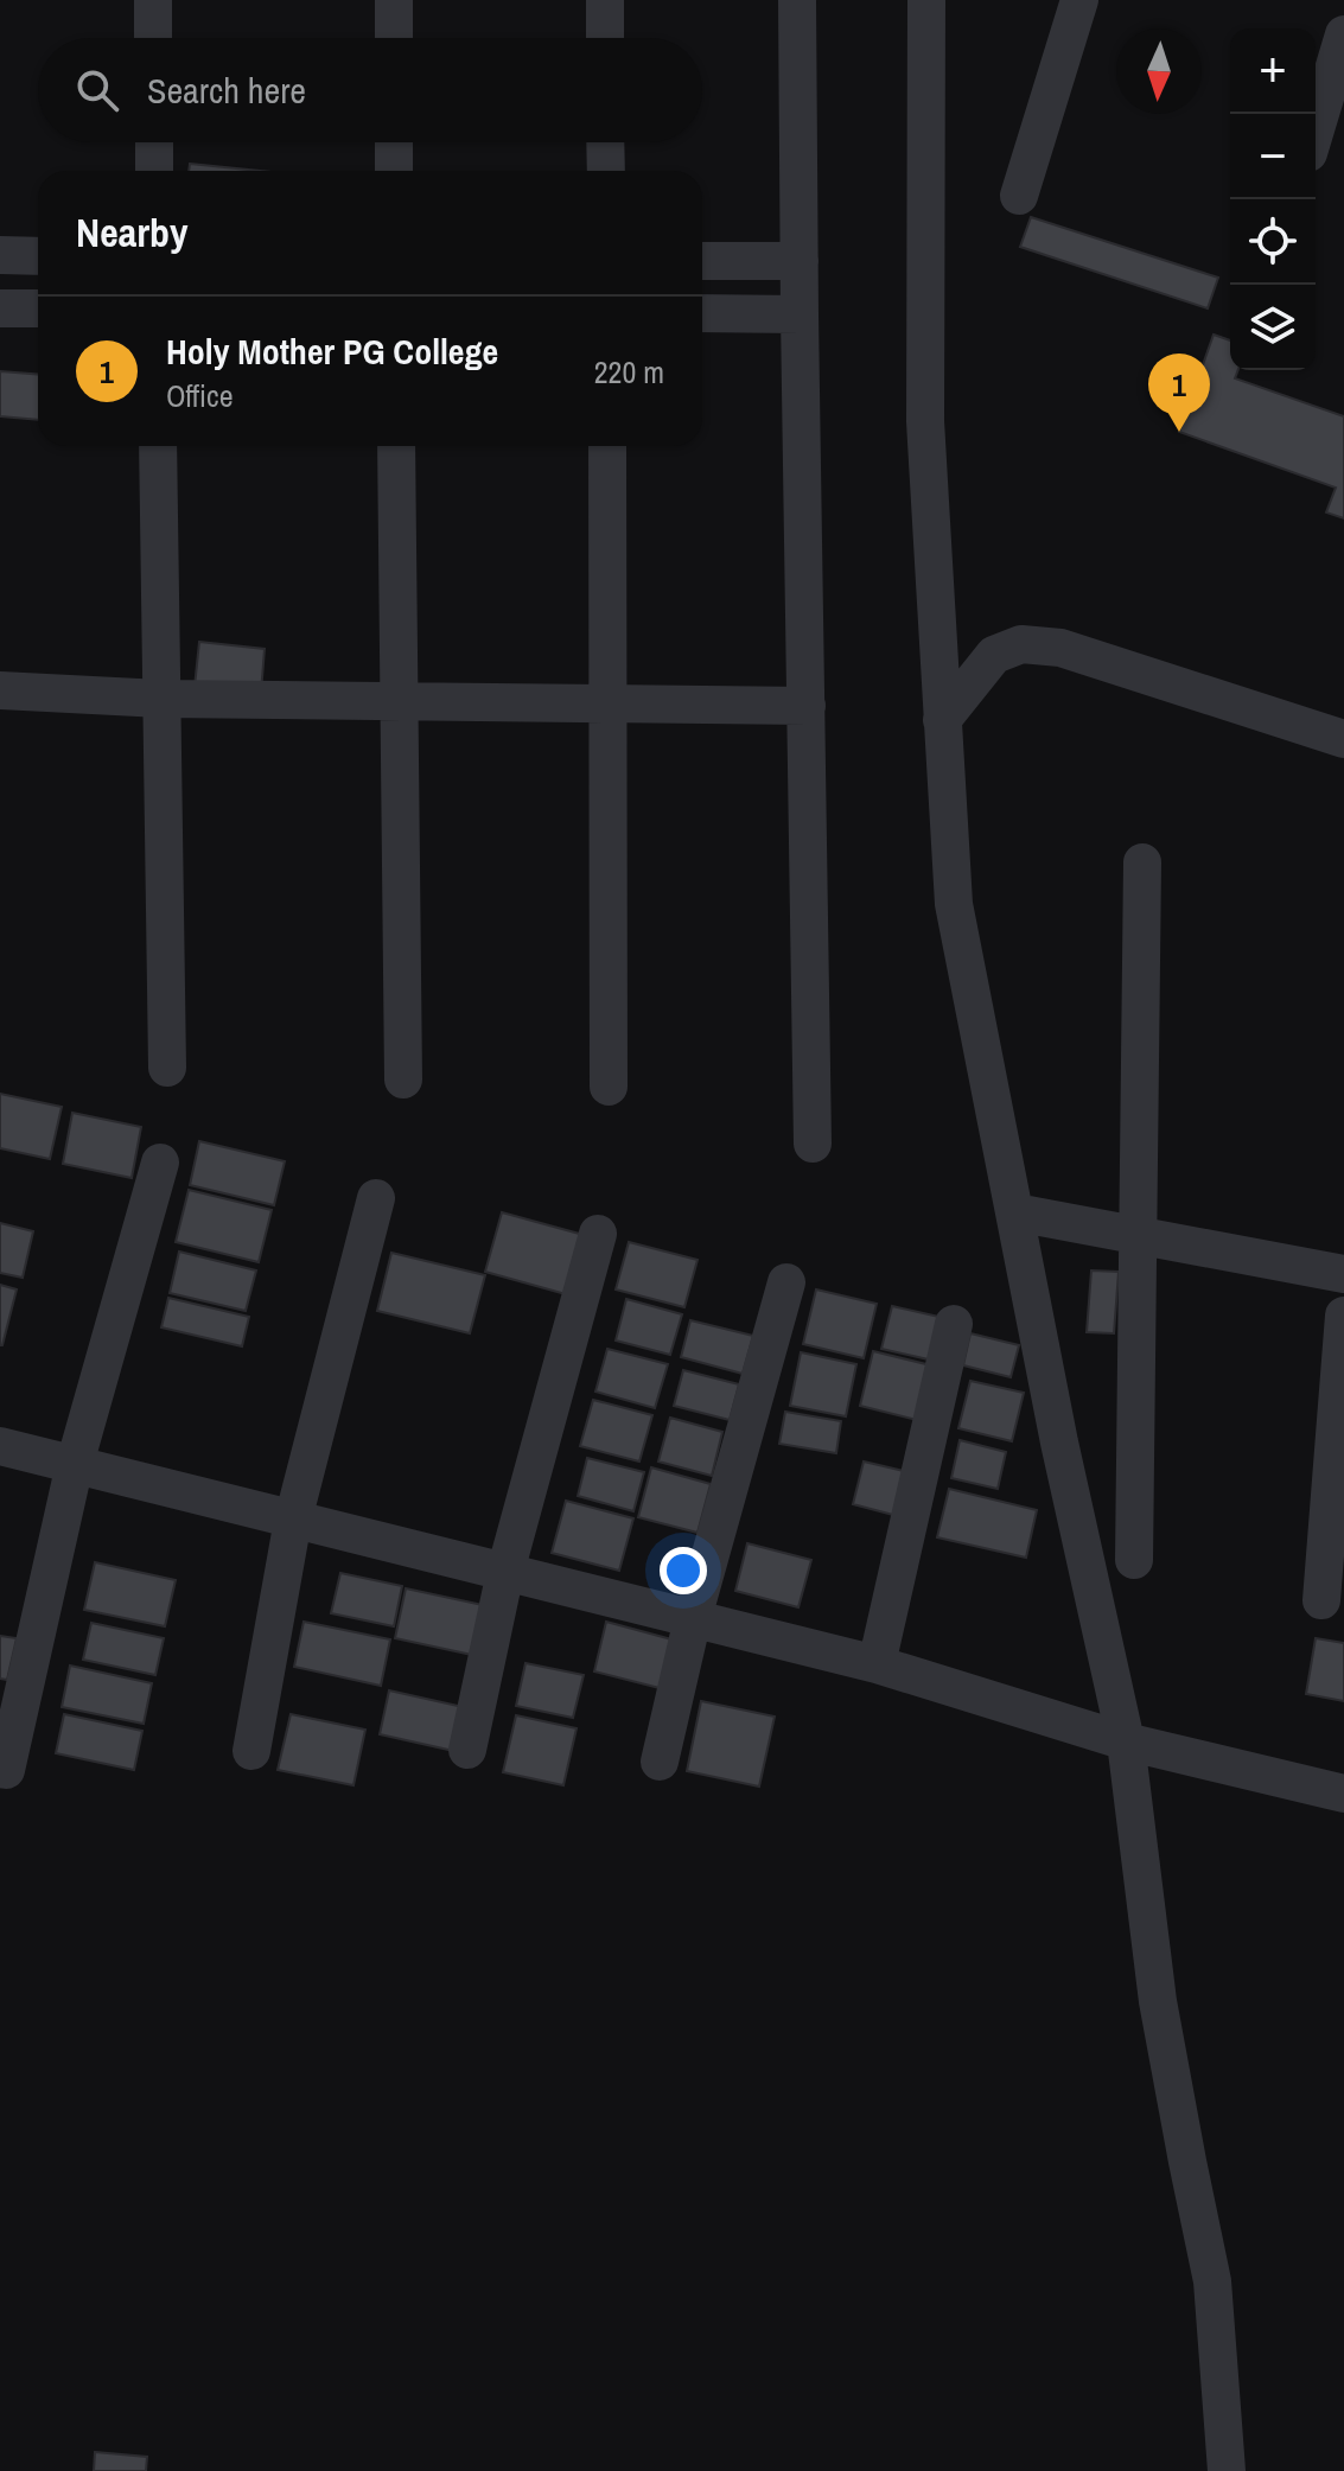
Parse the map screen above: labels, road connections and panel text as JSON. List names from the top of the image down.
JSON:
{
  "north": "bottom",
  "page": {
    "map_buttons": ["+", "−"],
    "search": "Search here",
    "heading": "Nearby",
    "list": [
      {
        "mark": "1",
        "name": "Holy Mother PG College",
        "note": "Office",
        "value": "220 m"
      }
    ],
    "pins": "1"
  }
}
